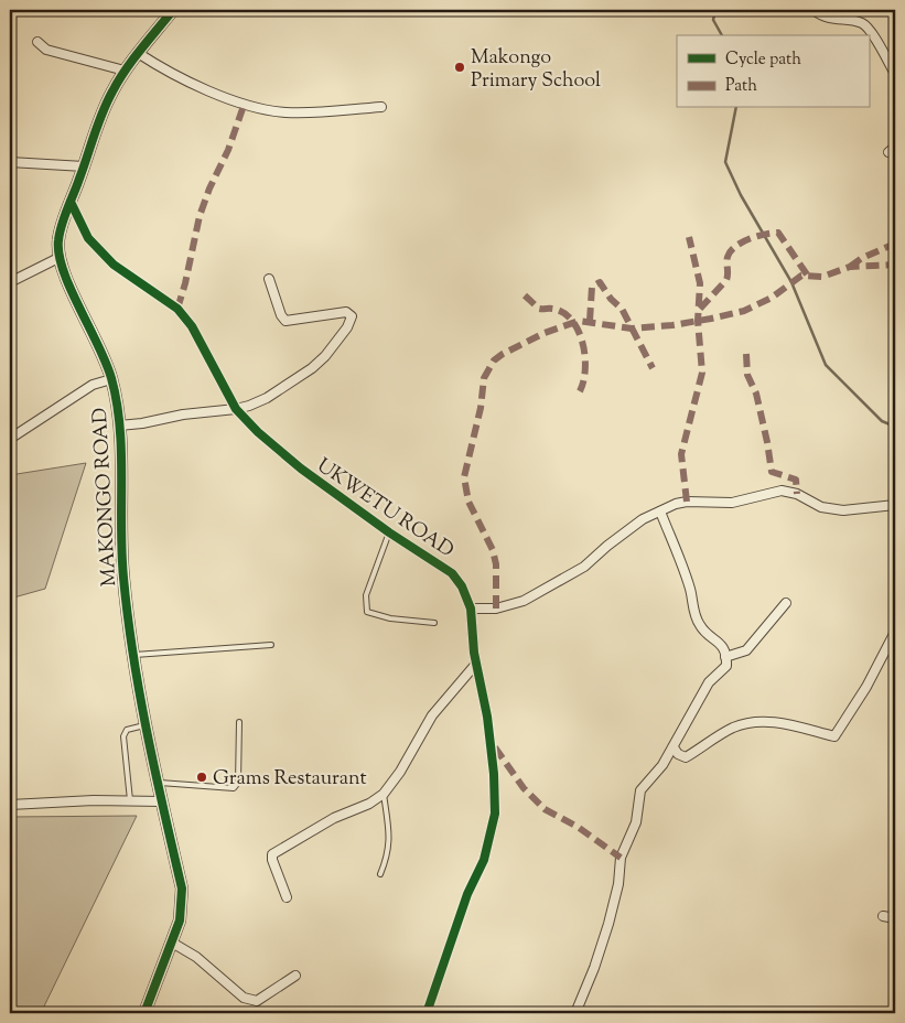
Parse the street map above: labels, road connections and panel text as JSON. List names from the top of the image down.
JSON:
{
  "streets": {
    "street": ["MAKONGO ROAD", "UKWETU ROAD"]
  },
  "crossings": [
    ["MAKONGO ROAD", "UKWETU ROAD"]
  ],
  "places": ["Makongo Primary School", "Grams Restaurant"],
  "legend": ["Cycle path", "Path"]
}
